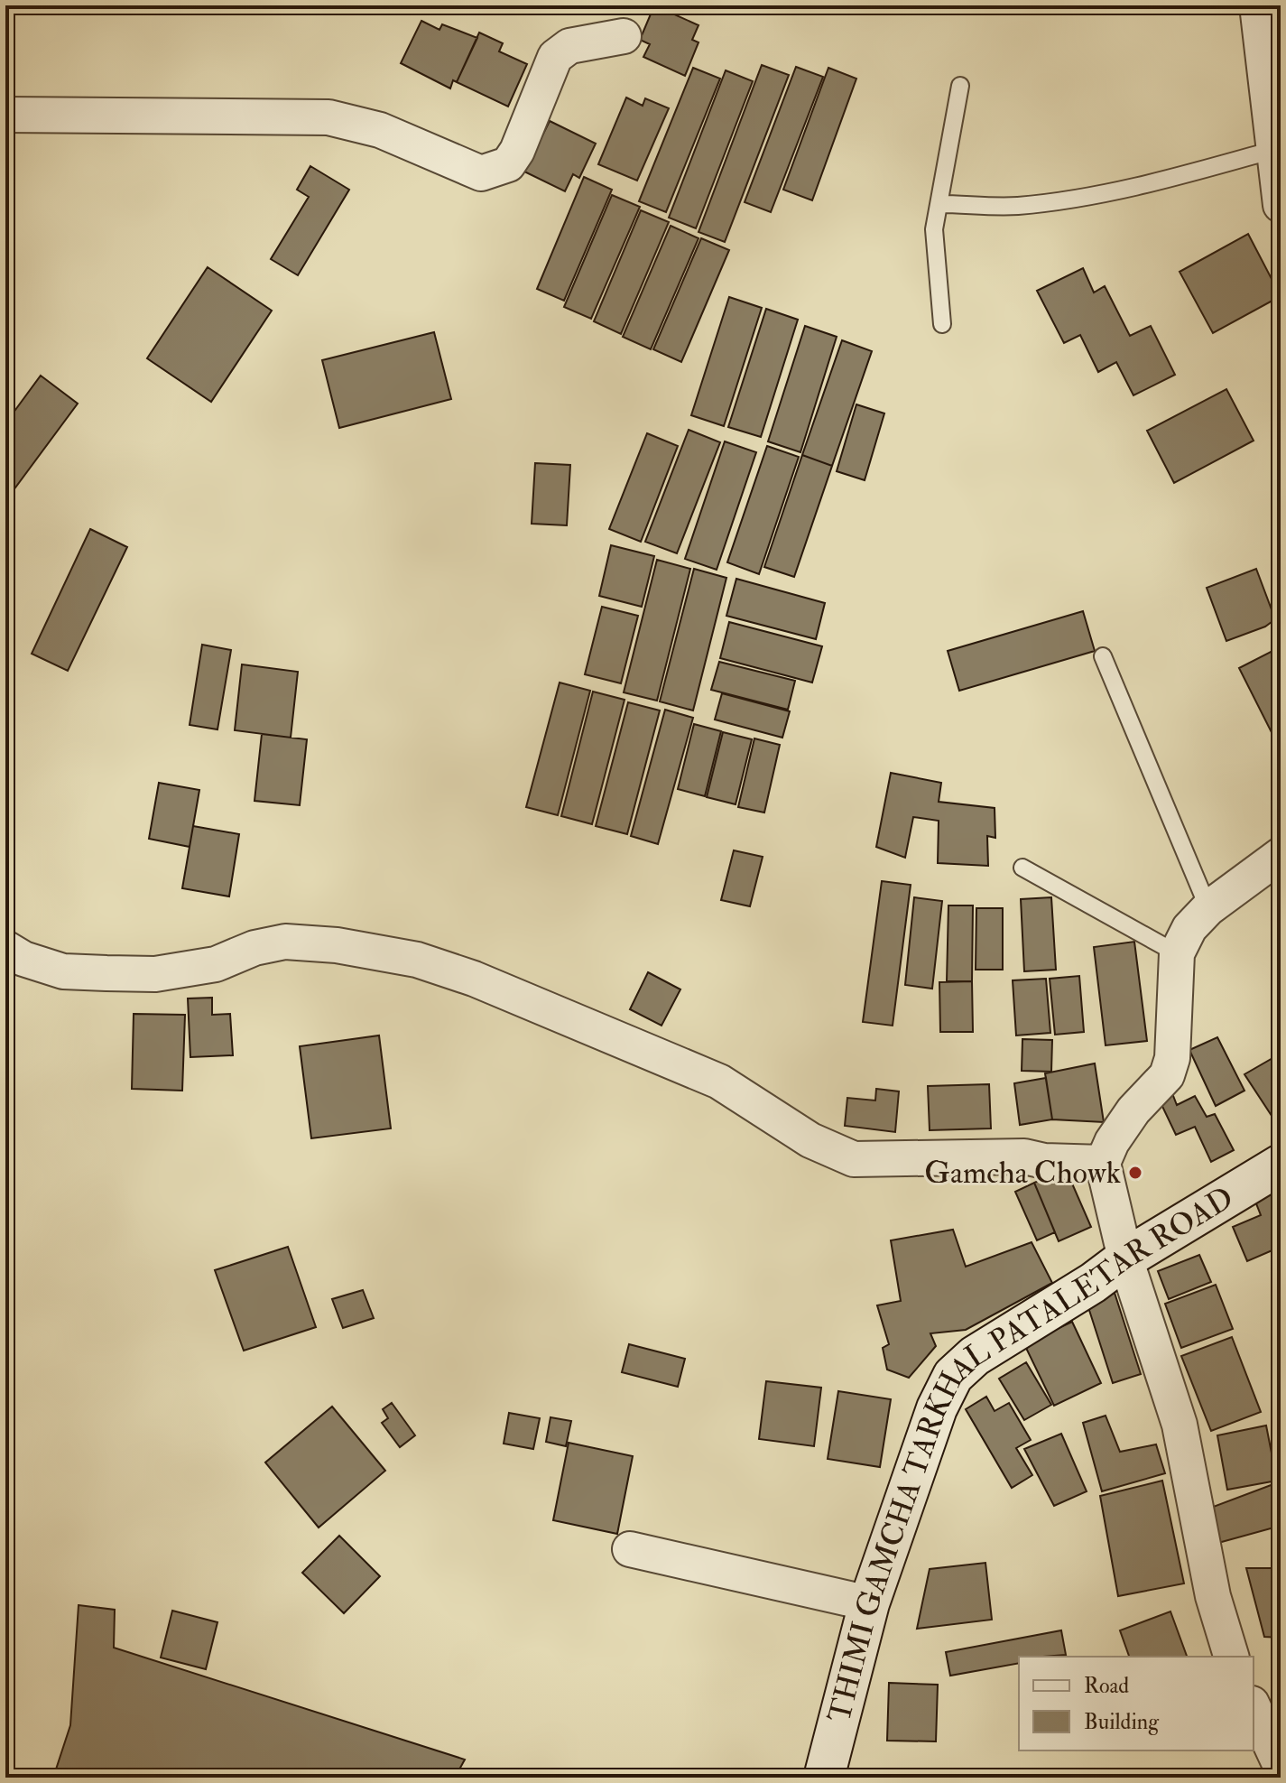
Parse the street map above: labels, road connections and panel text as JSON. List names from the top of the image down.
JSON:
{
  "streets": {
    "street": ["THIMI GAMCHA TARKHAL PATALETAR ROAD"]
  },
  "places": ["Gamcha Chowk"],
  "legend": ["Road", "Building"]
}
